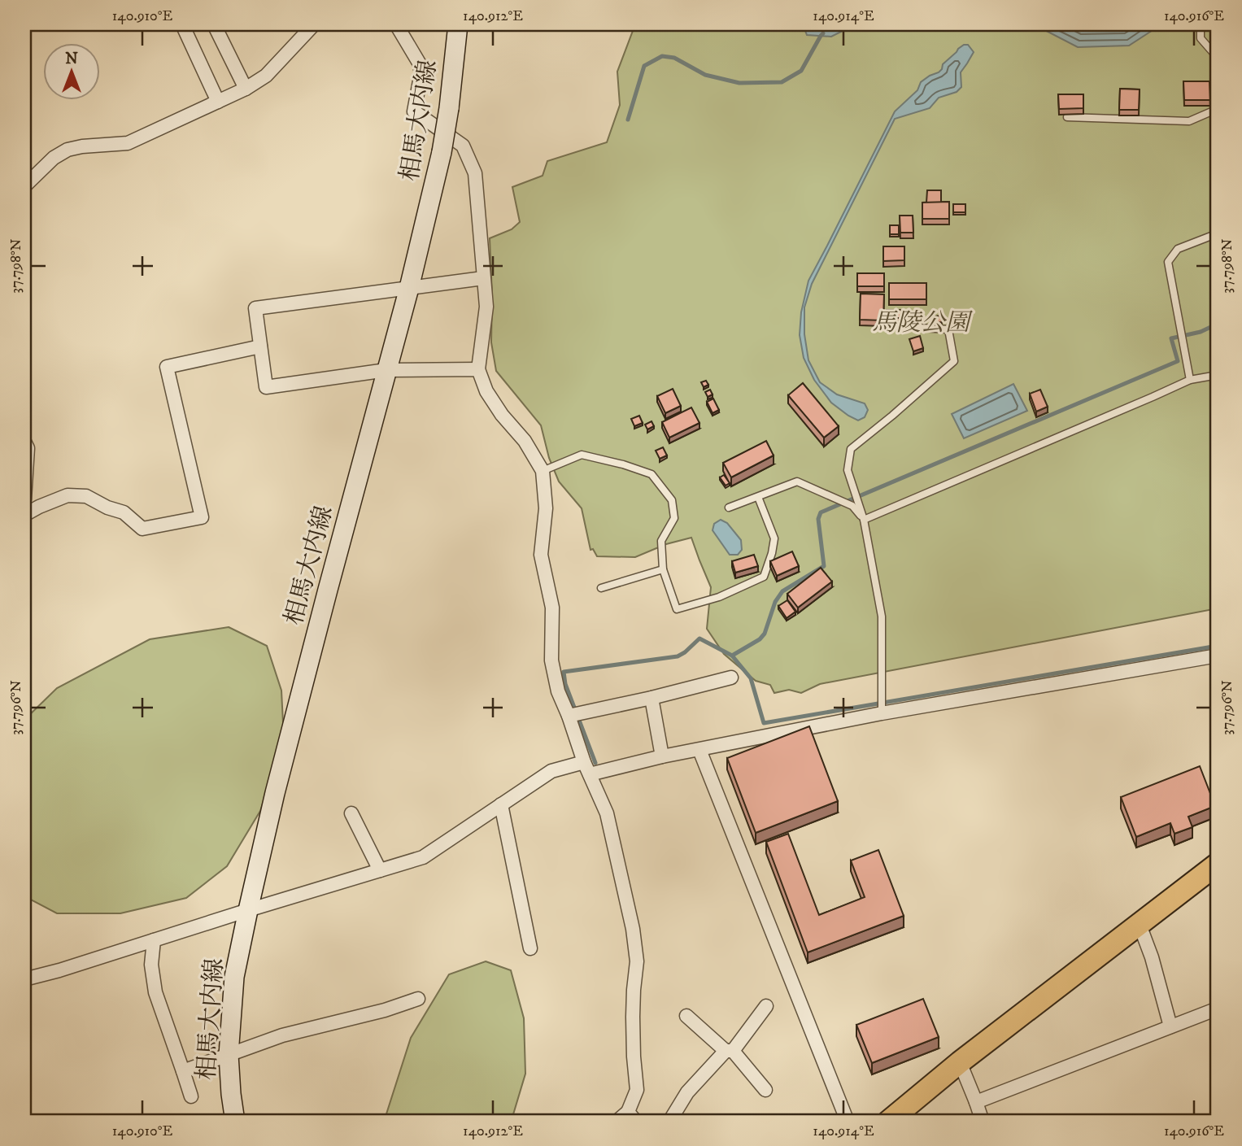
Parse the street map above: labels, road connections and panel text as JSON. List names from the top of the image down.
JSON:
{
  "streets": {
    "main road": ["相馬大内線"]
  },
  "parks": ["馬陵公園"],
  "north": "top",
  "coordinates": [
    "140.910°E",
    "140.912°E",
    "140.914°E",
    "140.916°E",
    "37.798°N",
    "37.796°N"
  ]
}
